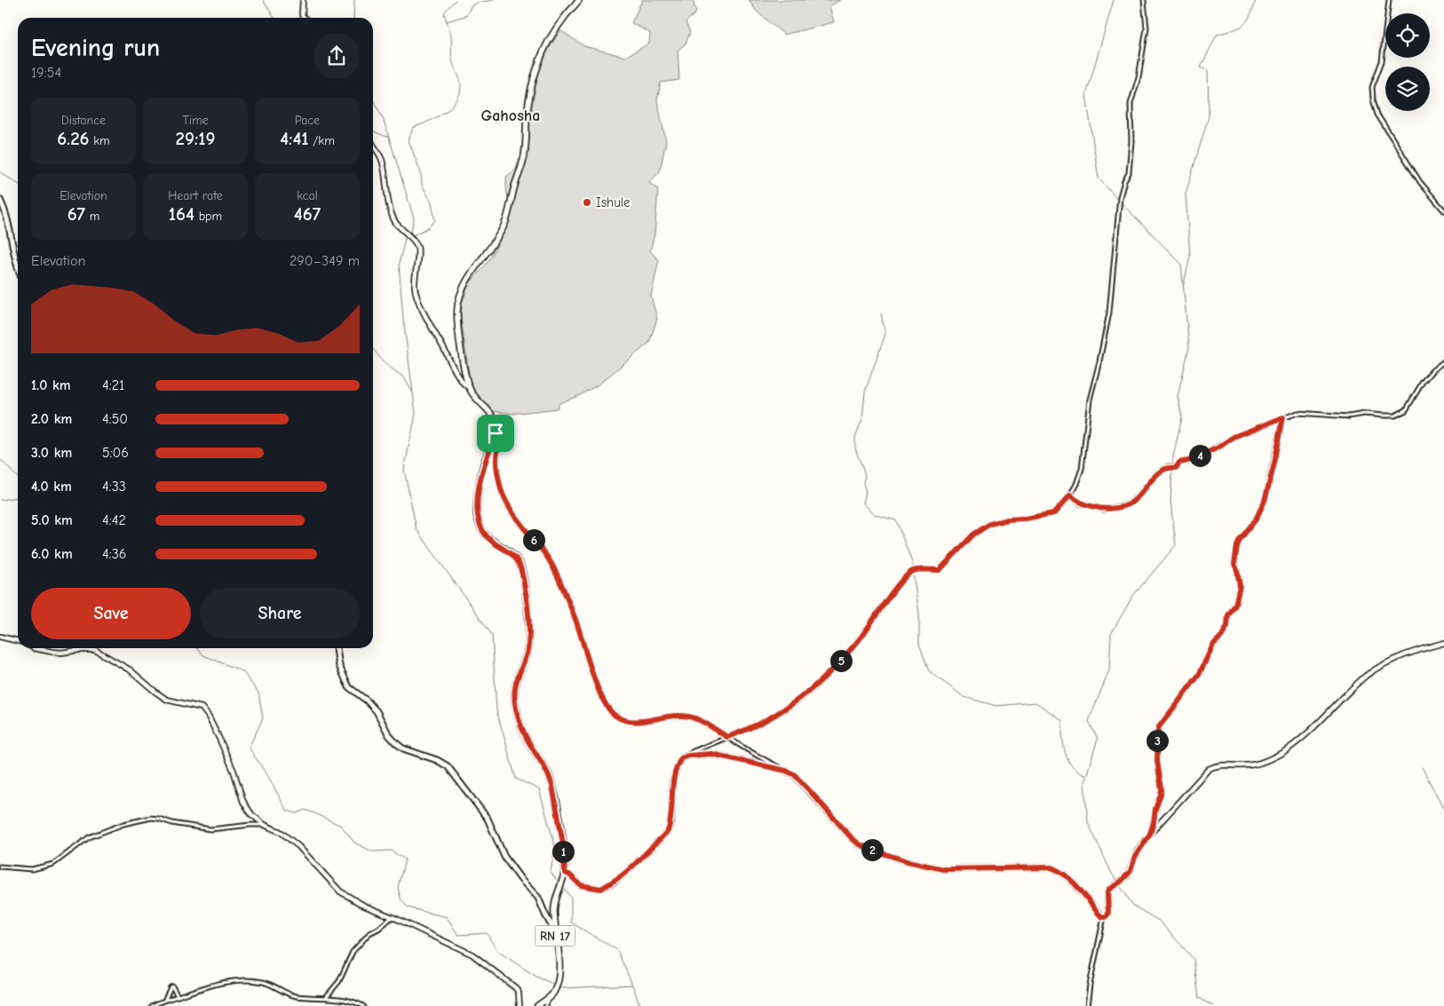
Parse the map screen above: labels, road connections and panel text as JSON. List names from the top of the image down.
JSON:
{
  "streets": {
    "main road": ["RN 17"]
  },
  "districts": ["Gahosha"],
  "places": ["Ishule"],
  "page": {
    "heading": ["Evening run", "19:54"],
    "stats": [
      ["Distance", "6.26 km"],
      ["Time", "29:19"],
      ["Pace", "4:41 /km"],
      ["Elevation", "67 m"],
      ["Heart rate", "164 bpm"],
      ["kcal", "467"]
    ],
    "chart": ["Elevation", "290–349 m"],
    "list": [
      {
        "name": "1.0 km",
        "note": "4:21"
      },
      {
        "name": "2.0 km",
        "note": "4:50"
      },
      {
        "name": "3.0 km",
        "note": "5:06"
      },
      {
        "name": "4.0 km",
        "note": "4:33"
      },
      {
        "name": "5.0 km",
        "note": "4:42"
      },
      {
        "name": "6.0 km",
        "note": "4:36"
      }
    ],
    "pins": [
      "4",
      "6",
      "5",
      "3",
      "2",
      "1"
    ],
    "buttons": ["Save", "Share"]
  }
}
